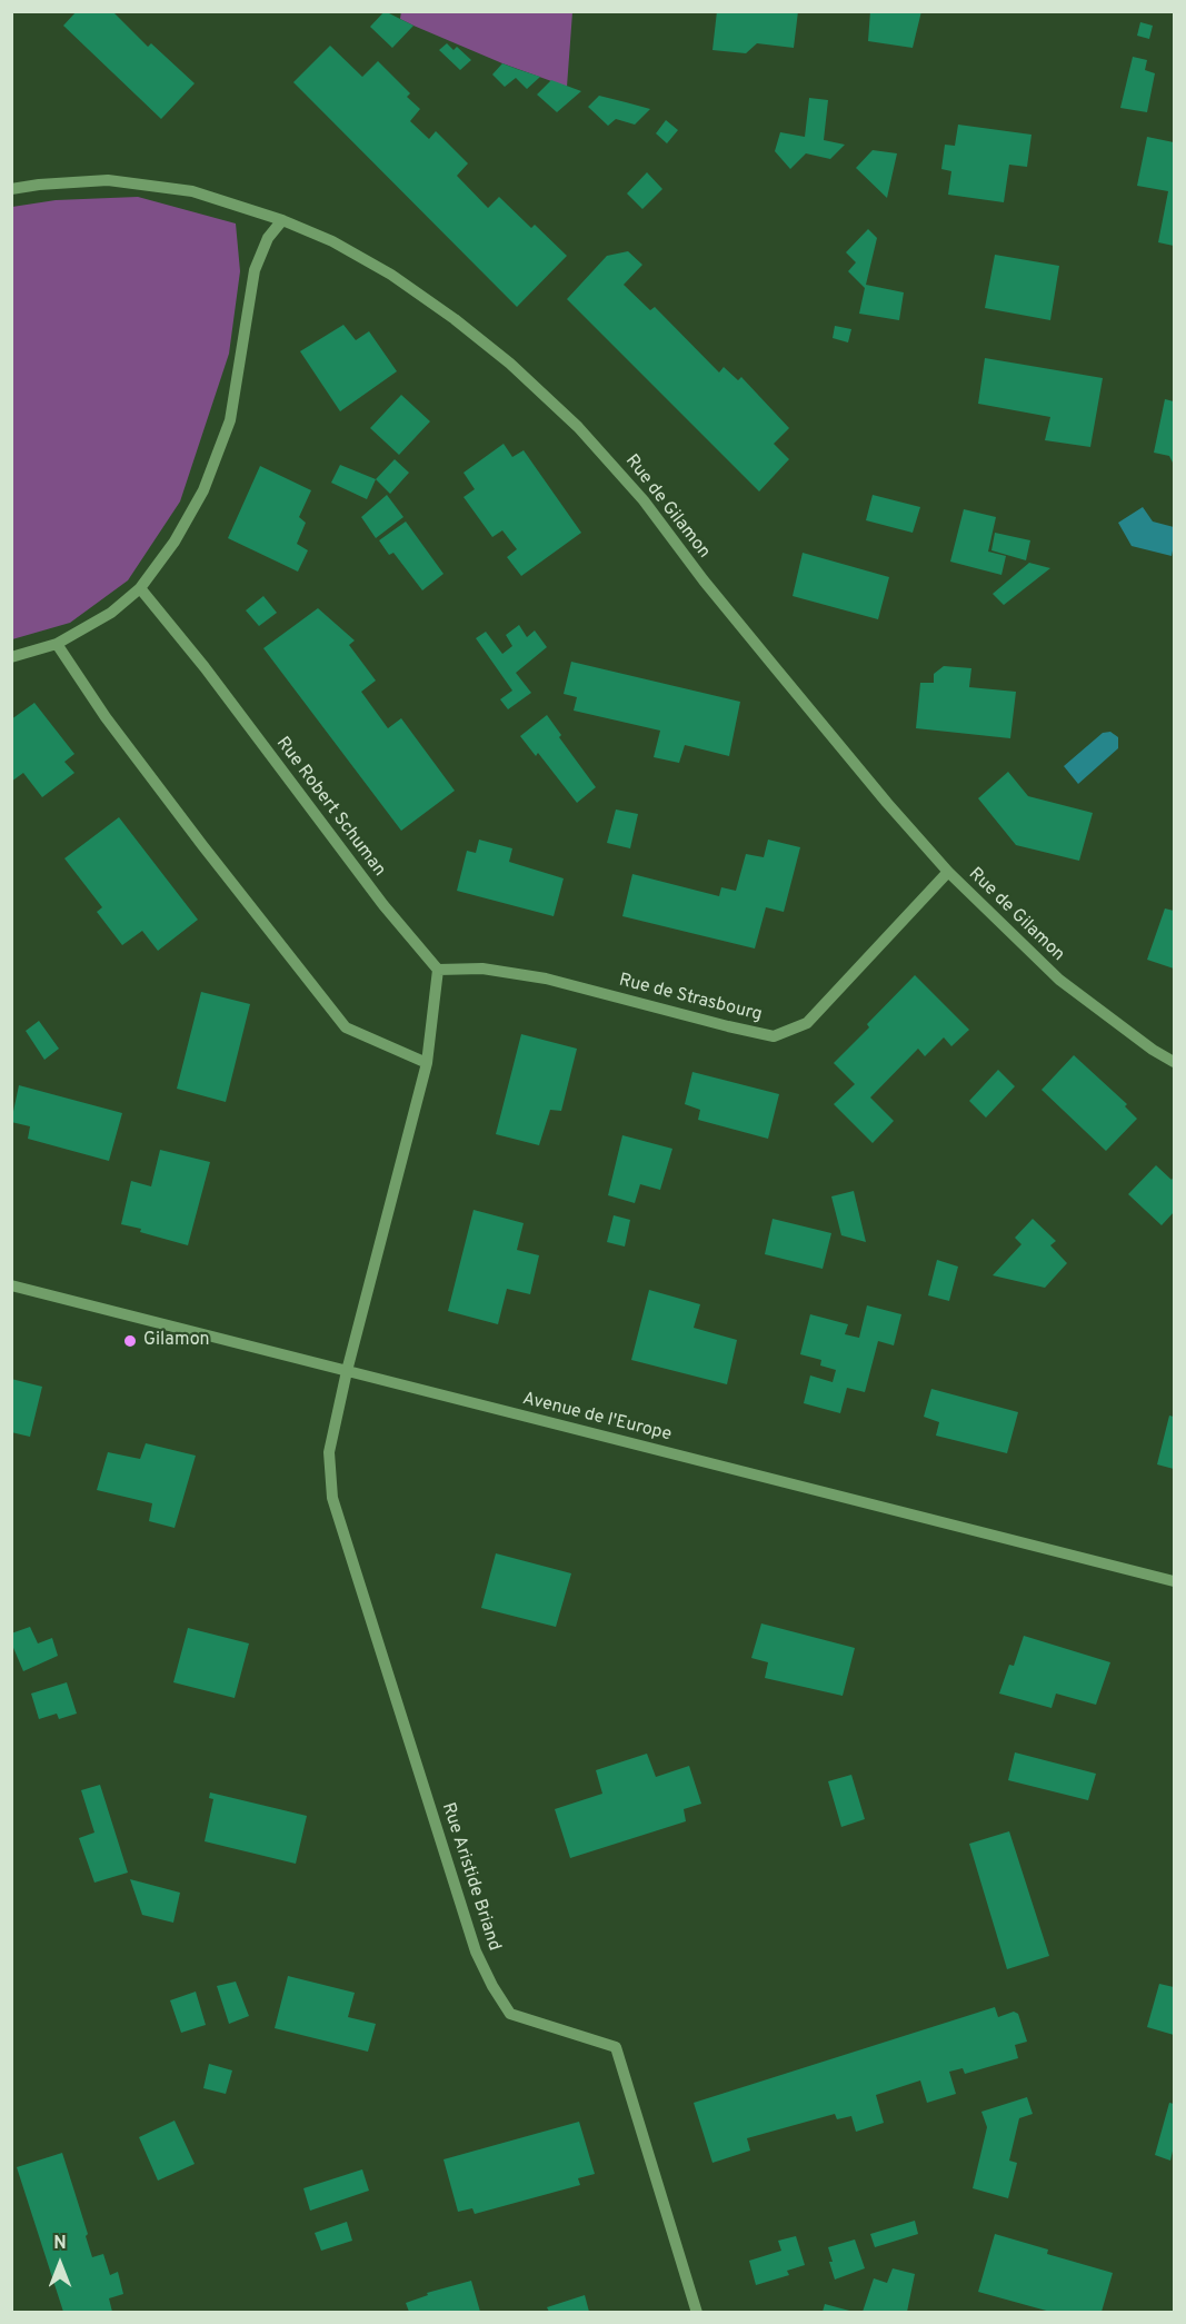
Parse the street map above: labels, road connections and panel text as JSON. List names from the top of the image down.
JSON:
{
  "streets": {
    "street": [
      "Rue de Gilamon",
      "Rue Robert Schuman",
      "Rue de Strasbourg",
      "Avenue de l'Europe",
      "Rue Aristide Briand"
    ]
  },
  "crossings": [
    ["Rue de Gilamon", "Rue de Strasbourg"],
    ["Rue Robert Schuman", "Rue de Strasbourg"],
    ["Avenue de l'Europe", "Rue Aristide Briand"]
  ],
  "places": ["Gilamon"],
  "north": "top"
}
